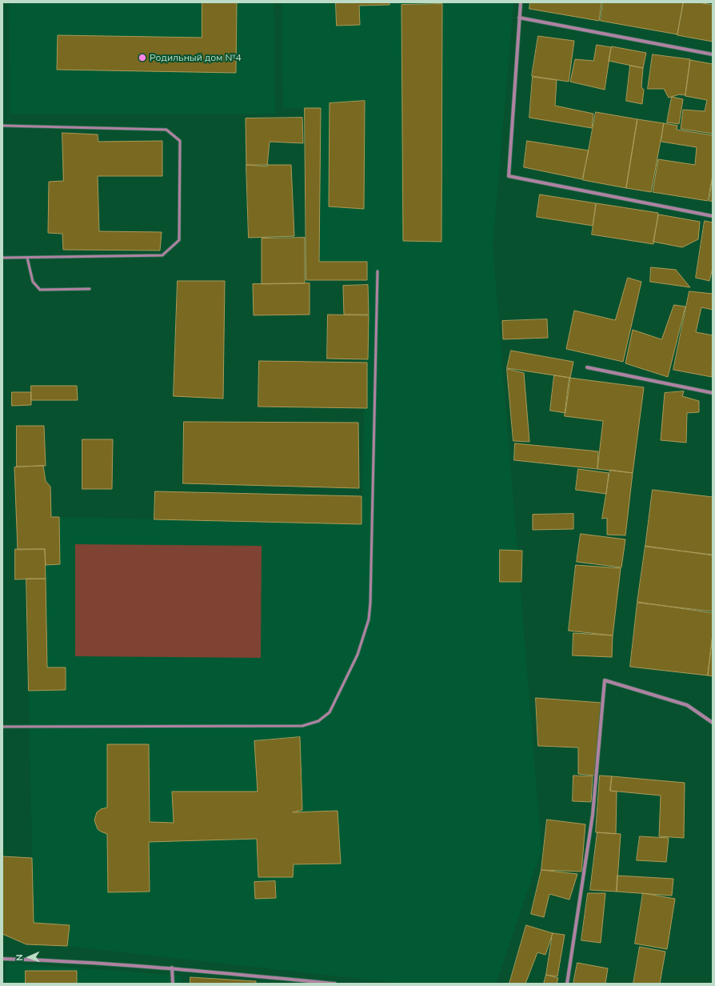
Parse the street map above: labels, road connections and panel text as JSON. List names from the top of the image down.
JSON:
{
  "places": ["Родильный дом №4"],
  "north": "left"
}
